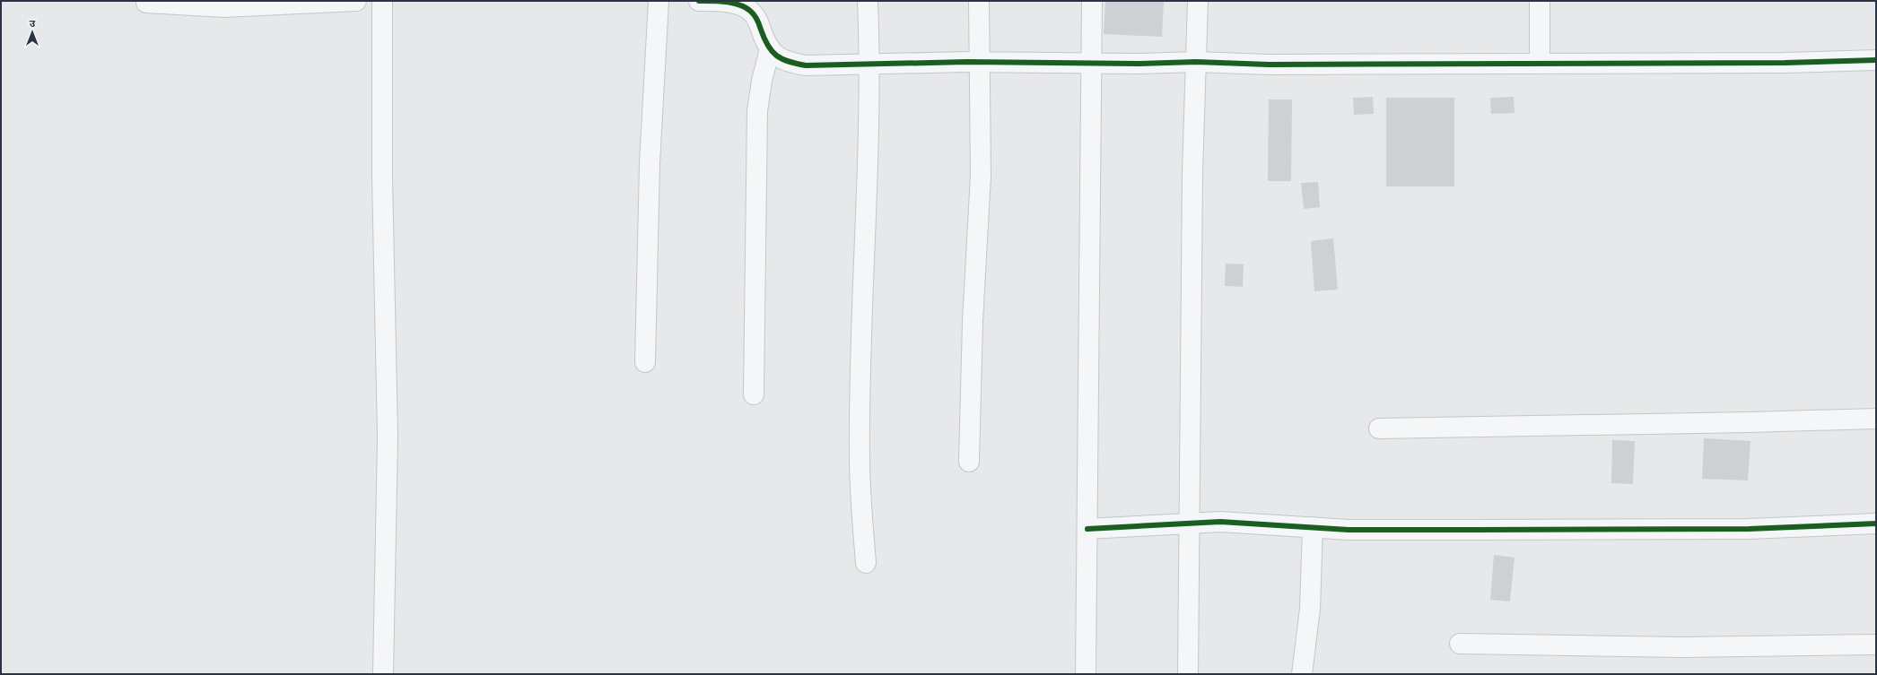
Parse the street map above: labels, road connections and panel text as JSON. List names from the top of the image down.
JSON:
{
  "north": "top"
}
